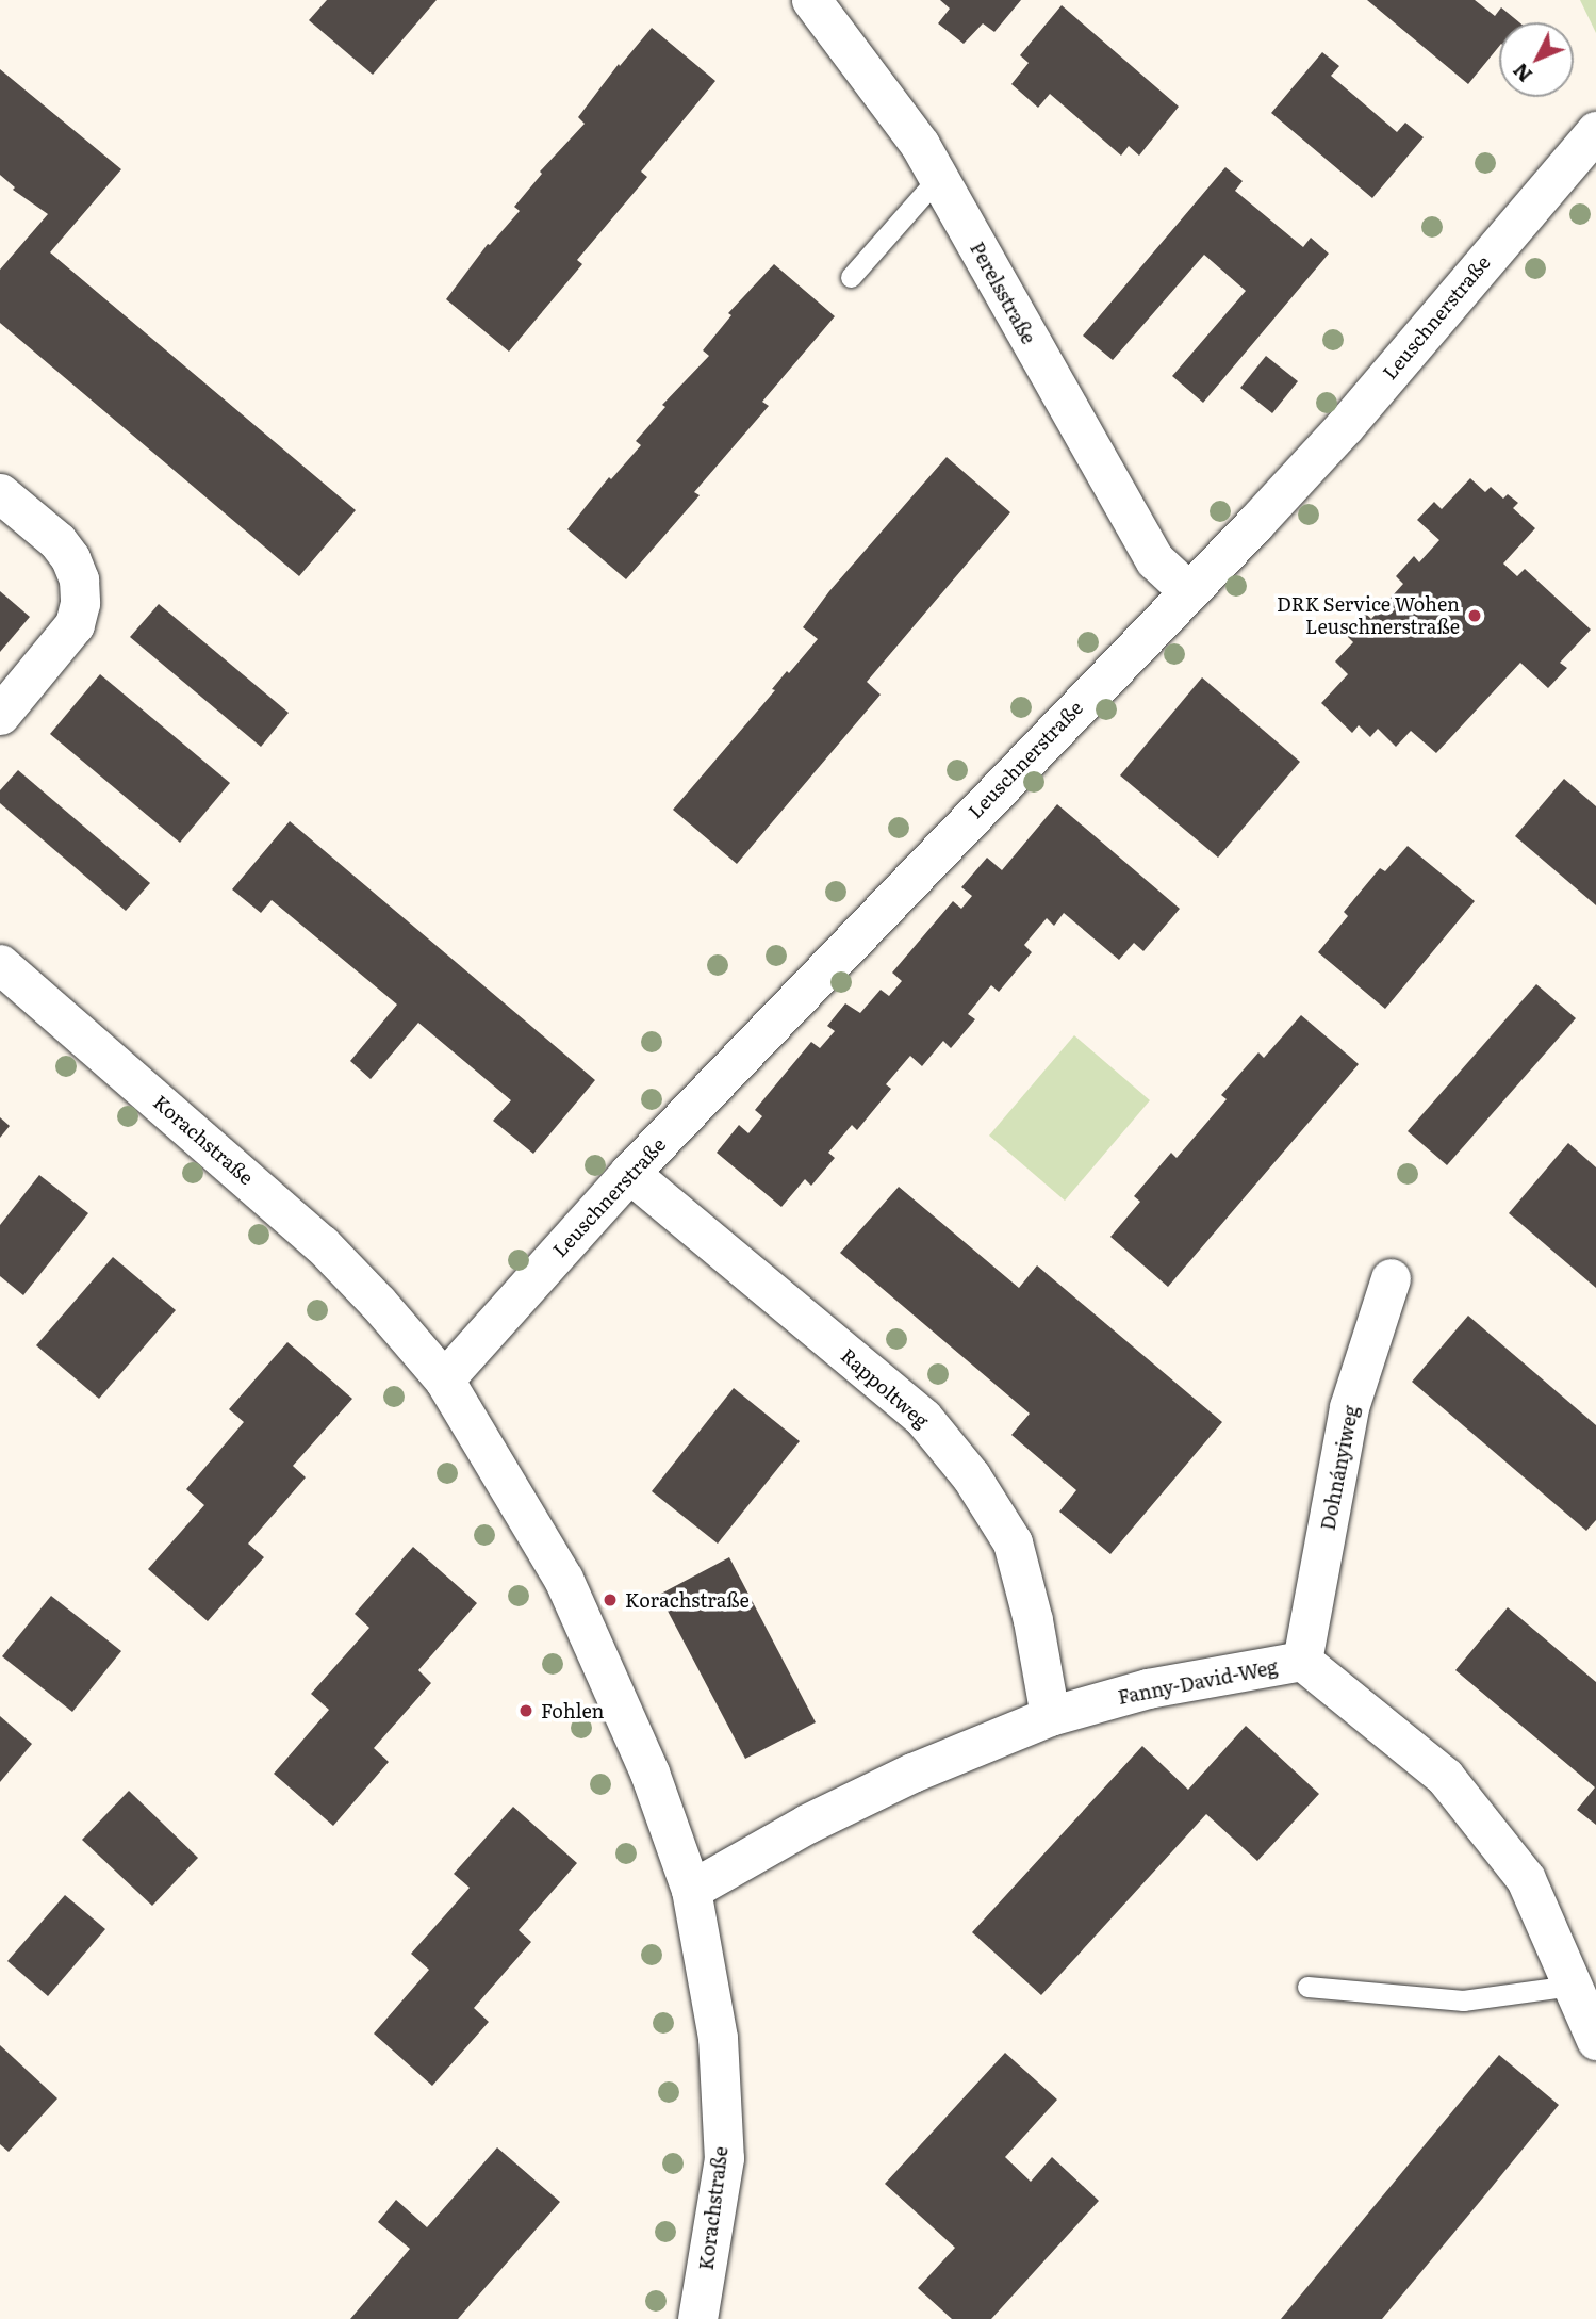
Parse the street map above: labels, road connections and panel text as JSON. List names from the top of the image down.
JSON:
{
  "streets": {
    "street": [
      "Perelsstraße",
      "Leuschnerstraße",
      "Korachstraße",
      "Rappoltweg",
      "Dohnányiweg",
      "Fanny-David-Weg"
    ]
  },
  "crossings": [
    ["Perelsstraße", "Leuschnerstraße"],
    ["Leuschnerstraße", "Korachstraße"],
    ["Leuschnerstraße", "Rappoltweg"],
    ["Korachstraße", "Fanny-David-Weg"],
    ["Rappoltweg", "Fanny-David-Weg"],
    ["Dohnányiweg", "Fanny-David-Weg"]
  ],
  "places": ["DRK Service Wohen Leuschnerstraße", "Korachstraße", "Fohlen"],
  "north": "bottom left"
}
